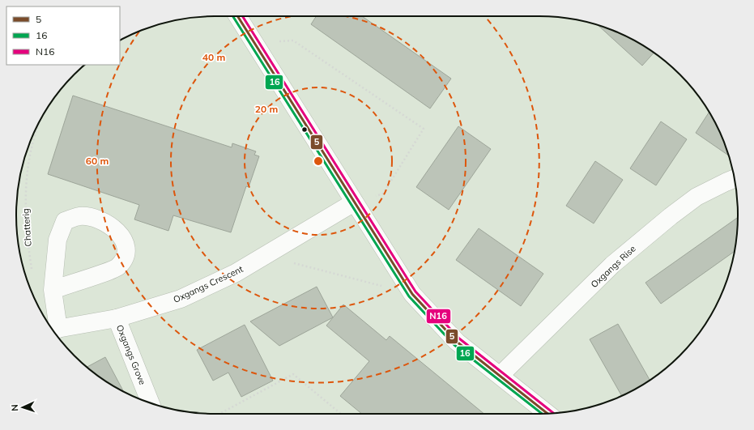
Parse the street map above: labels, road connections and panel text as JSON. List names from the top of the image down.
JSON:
{
  "streets": {
    "street": ["Oxgangs Rise", "Oxgangs Crescent", "Oxgangs Grove"],
    "path": ["Chatterig"]
  },
  "crossings": [
    ["Oxgangs Crescent", "Oxgangs Grove"]
  ],
  "lines": ["transit line 5", "transit line 16", "transit line N16"],
  "legend": ["5", "16", "N16"],
  "north": "left",
  "rings": ["40 m", "20 m", "60 m"]
}
